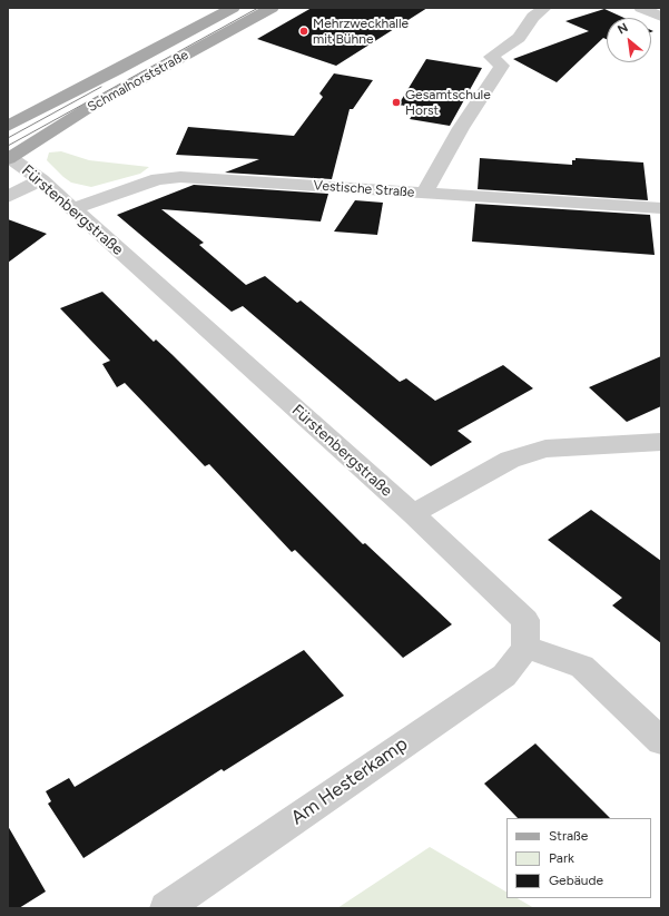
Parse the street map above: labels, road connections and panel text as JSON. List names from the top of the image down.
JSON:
{
  "streets": {
    "main road": ["Schmalhorststraße"],
    "street": ["Vestische Straße", "Fürstenbergstraße", "Am Hesterkamp"]
  },
  "crossings": [
    ["Schmalhorststraße", "Fürstenbergstraße"],
    ["Vestische Straße", "Fürstenbergstraße"],
    ["Fürstenbergstraße", "Am Hesterkamp"]
  ],
  "places": ["Mehrzweckhalle mit Bühne", "Gesamtschule Horst"],
  "legend": ["Straße", "Park", "Gebäude"],
  "north": "top left"
}
